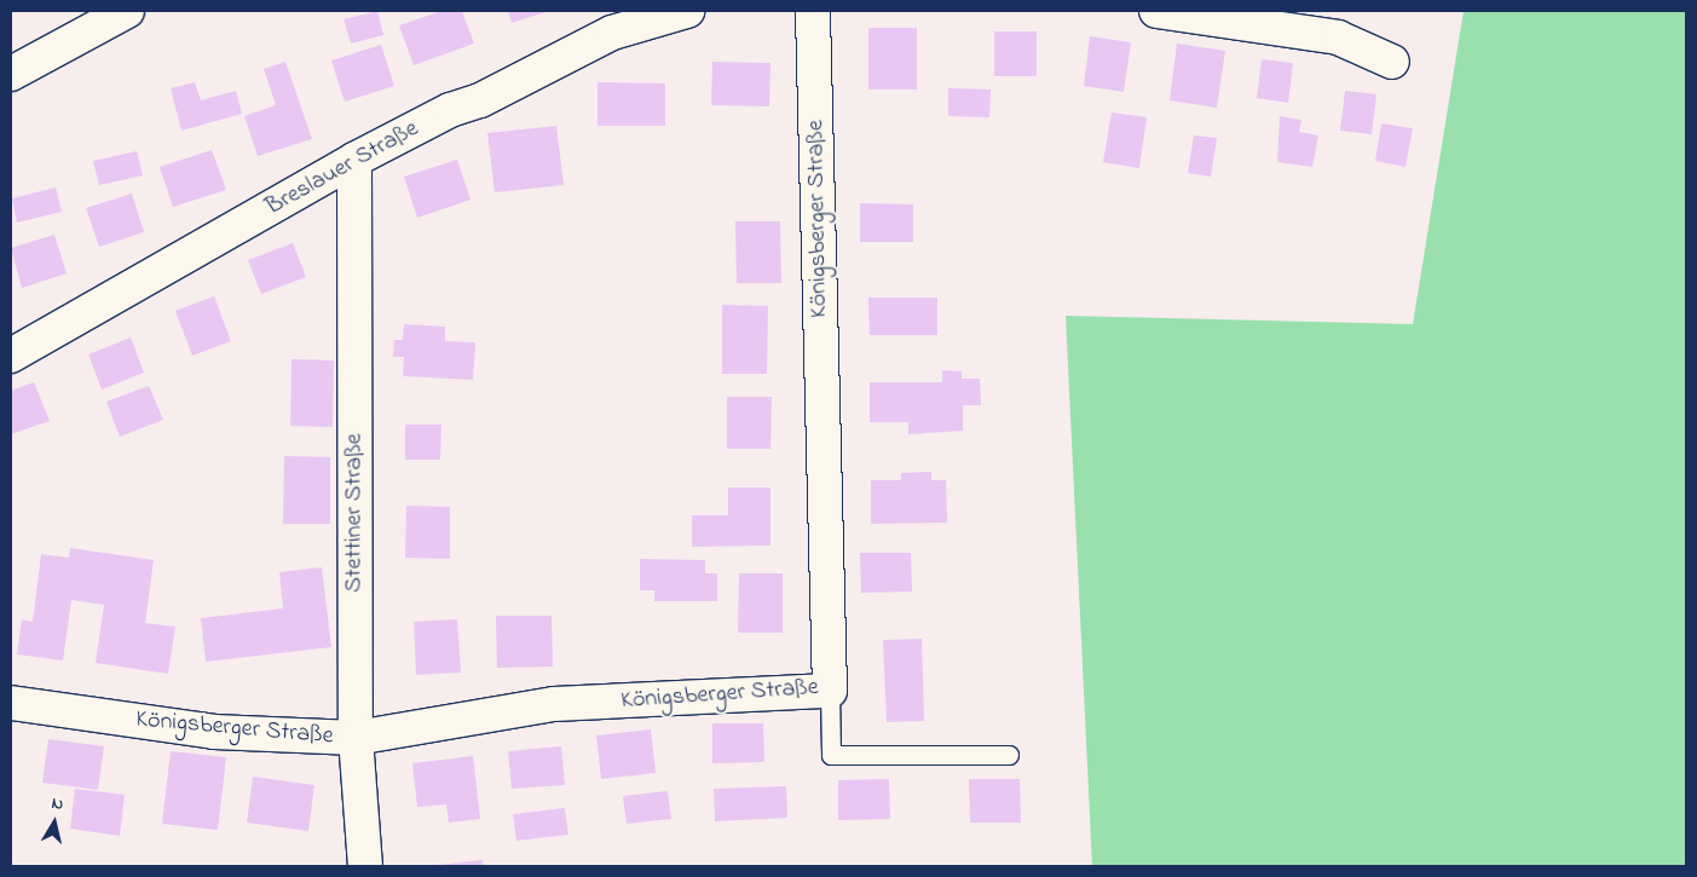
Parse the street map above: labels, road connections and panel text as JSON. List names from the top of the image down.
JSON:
{
  "streets": {
    "street": ["Breslauer Straße", "Königsberger Straße", "Stettiner Straße"]
  },
  "crossings": [
    ["Breslauer Straße", "Stettiner Straße"],
    ["Königsberger Straße", "Stettiner Straße"]
  ],
  "north": "top"
}
